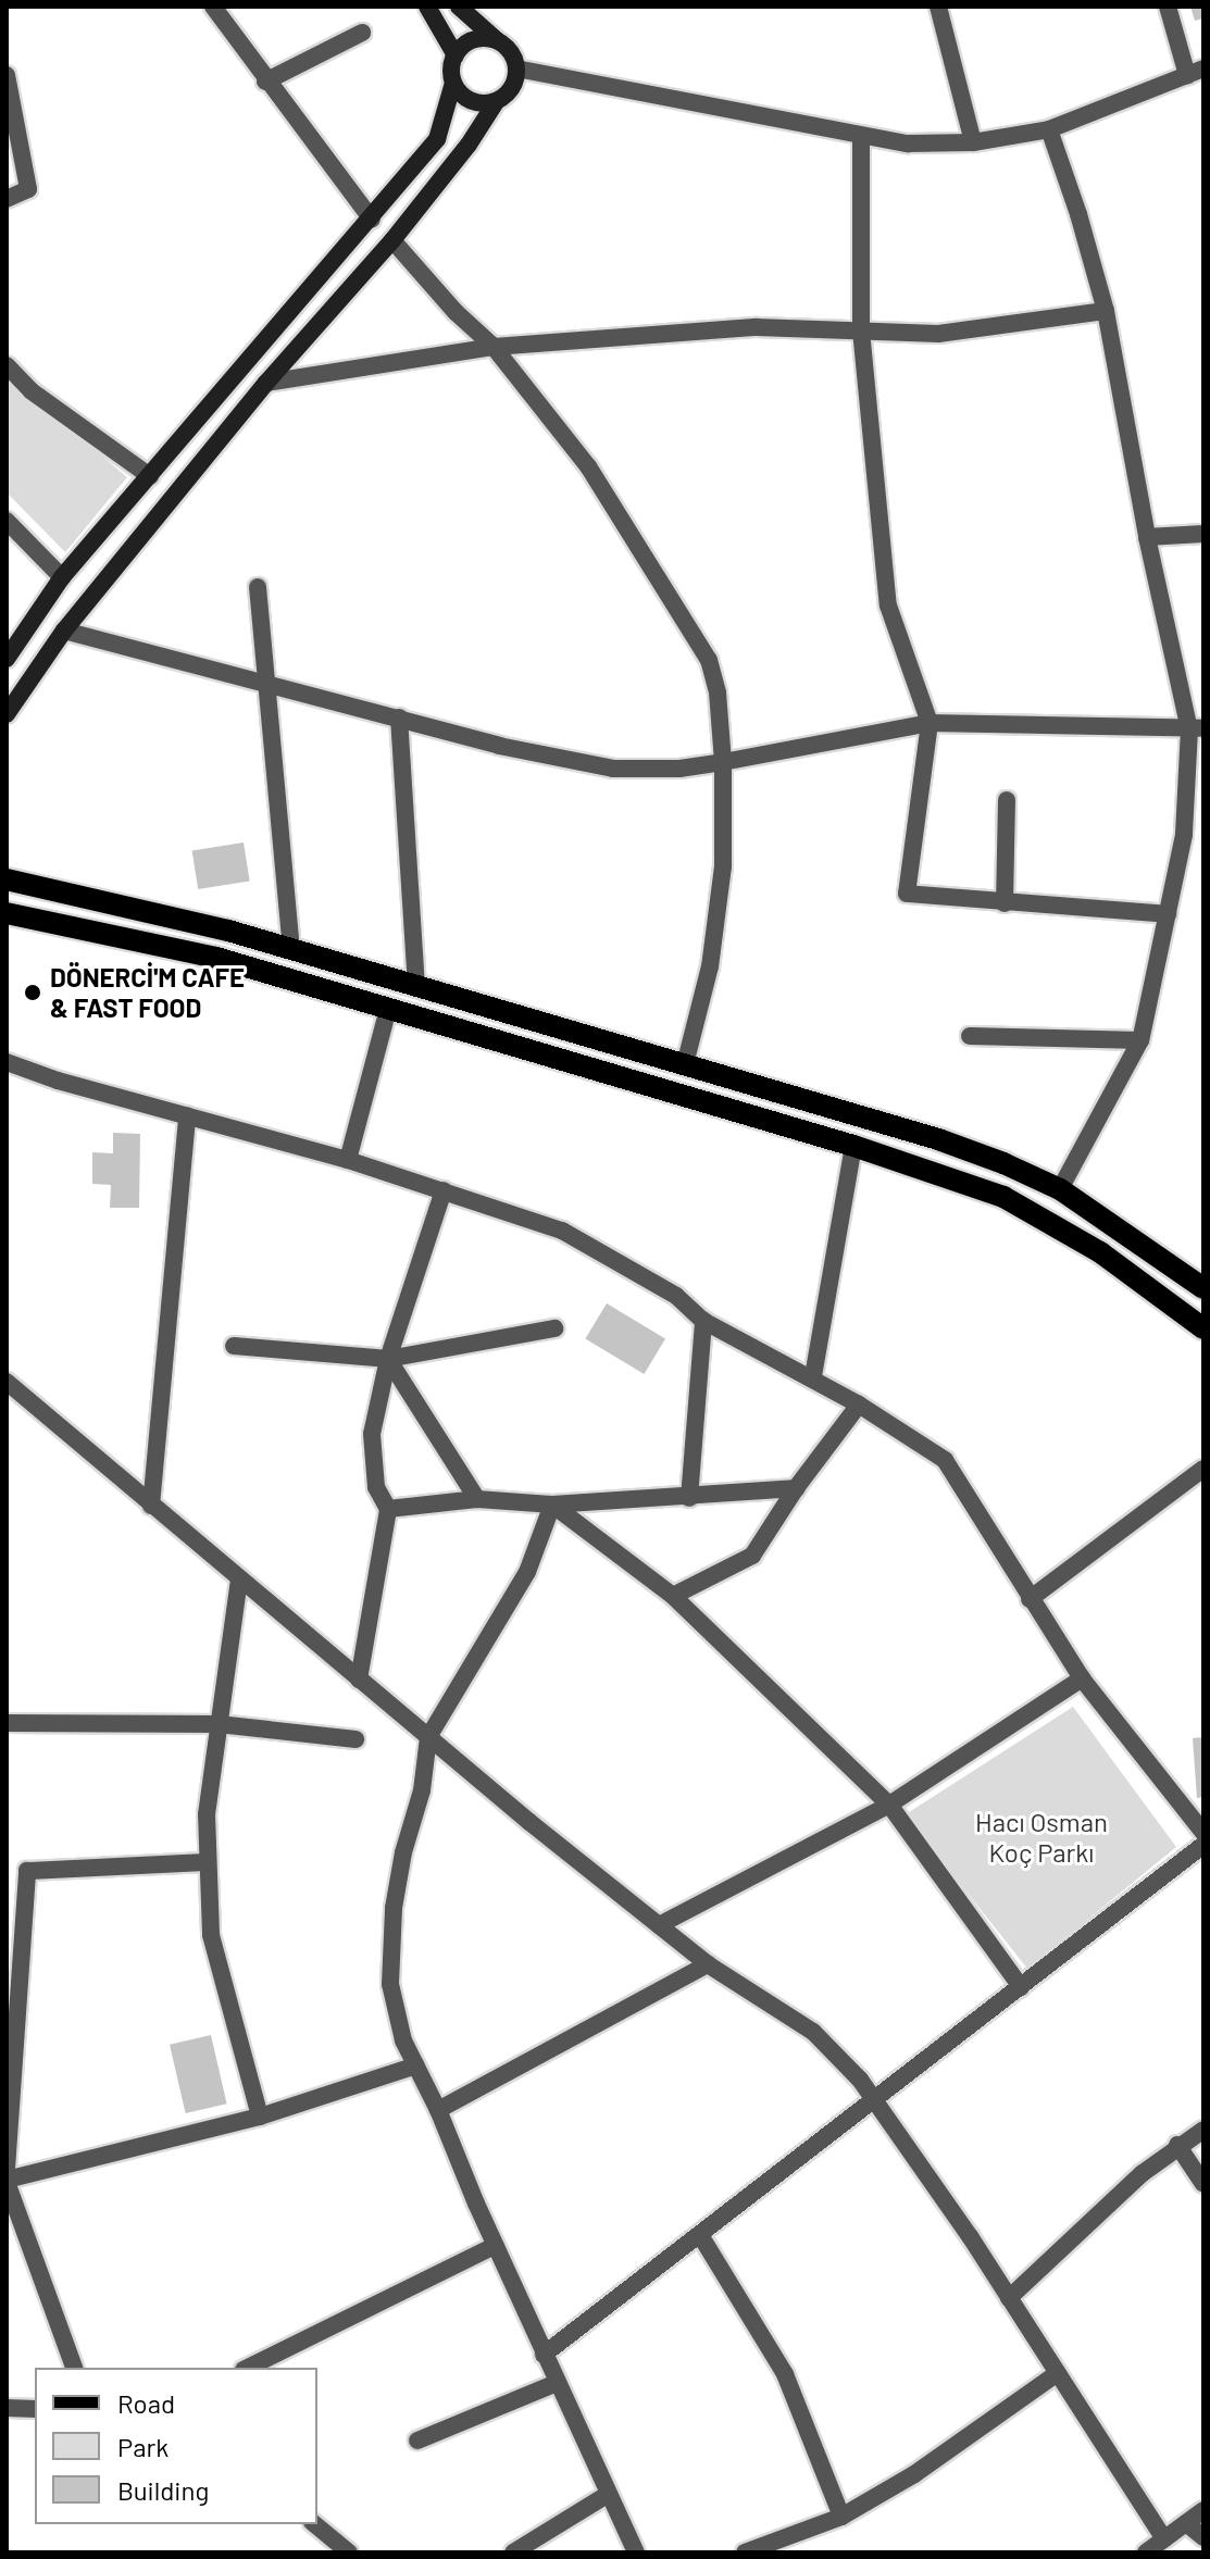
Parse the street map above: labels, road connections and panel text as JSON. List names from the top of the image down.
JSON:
{
  "parks": ["Hacı Osman Koç Parkı"],
  "places": ["DÖNERCİ'M CAFE & FAST FOOD"],
  "legend": ["Road", "Park", "Building"]
}
